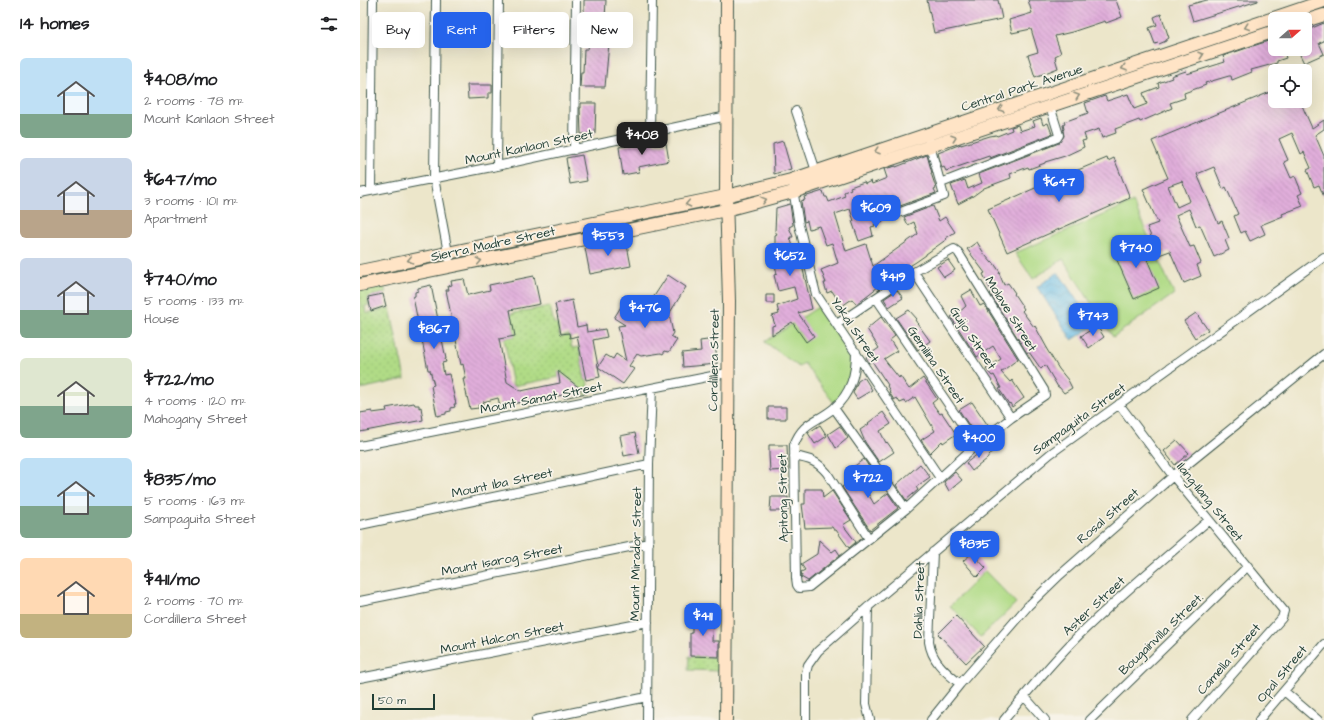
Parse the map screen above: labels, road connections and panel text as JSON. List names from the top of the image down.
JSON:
{
  "streets": {
    "street": [
      "Central Park Avenue",
      "Mount Kanlaon Street",
      "Sierra Madre Street",
      "Molave Street",
      "Yakal Street",
      "Guijo Street",
      "Cordillera Street",
      "Gemilina Street",
      "Mount Samat Street",
      "Sampaguita Street",
      "Mount Iba Street",
      "Apitong Street",
      "Ilang-Ilang Street",
      "Rosal Street",
      "Mount Mirador Street",
      "Mount Isarog Street",
      "Dahlia Street",
      "Aster Street",
      "Bougainvilla Street.",
      "Mount Halcon Street",
      "Camella Street",
      "Opal Street"
    ]
  },
  "crossings": [
    ["Central Park Avenue", "Sierra Madre Street"],
    ["Central Park Avenue", "Yakal Street"],
    ["Central Park Avenue", "Cordillera Street"],
    ["Mount Kanlaon Street", "Cordillera Street"],
    ["Sierra Madre Street", "Cordillera Street"],
    ["Molave Street", "Guijo Street"],
    ["Yakal Street", "Apitong Street"],
    ["Cordillera Street", "Mount Samat Street"],
    ["Mount Samat Street", "Mount Mirador Street"],
    ["Sampaguita Street", "Ilang-Ilang Street"],
    ["Sampaguita Street", "Dahlia Street"],
    ["Mount Iba Street", "Mount Mirador Street"],
    ["Ilang-Ilang Street", "Rosal Street"],
    ["Ilang-Ilang Street", "Aster Street"],
    ["Ilang-Ilang Street", "Bougainvilla Street."],
    ["Ilang-Ilang Street", "Camella Street"],
    ["Rosal Street", "Dahlia Street"],
    ["Mount Mirador Street", "Mount Isarog Street"],
    ["Mount Mirador Street", "Mount Halcon Street"]
  ],
  "scale_bar": "50 m",
  "north": "right",
  "page": {
    "heading": "14 homes",
    "chip": [
      "Buy",
      "Rent",
      "Filters",
      "New"
    ],
    "list": [
      {
        "name": "$408/mo",
        "note": "2 rooms · 78 m² · Mount Kanlaon Street"
      },
      {
        "name": "$647/mo",
        "note": "3 rooms · 101 m² · Apartment"
      },
      {
        "name": "$740/mo",
        "note": "5 rooms · 133 m² · House"
      },
      {
        "name": "$722/mo",
        "note": "4 rooms · 120 m² · Mahogany Street"
      },
      {
        "name": "$835/mo",
        "note": "5 rooms · 163 m² · Sampaguita Street"
      },
      {
        "name": "$411/mo",
        "note": "2 rooms · 70 m² · Cordillera Street"
      }
    ],
    "price": [
      "$408",
      "$647",
      "$609",
      "$553",
      "$740",
      "$652",
      "$419",
      "$476",
      "$743",
      "$867",
      "$400",
      "$722",
      "$835",
      "$411"
    ],
    "scale": "50 m"
  }
}
